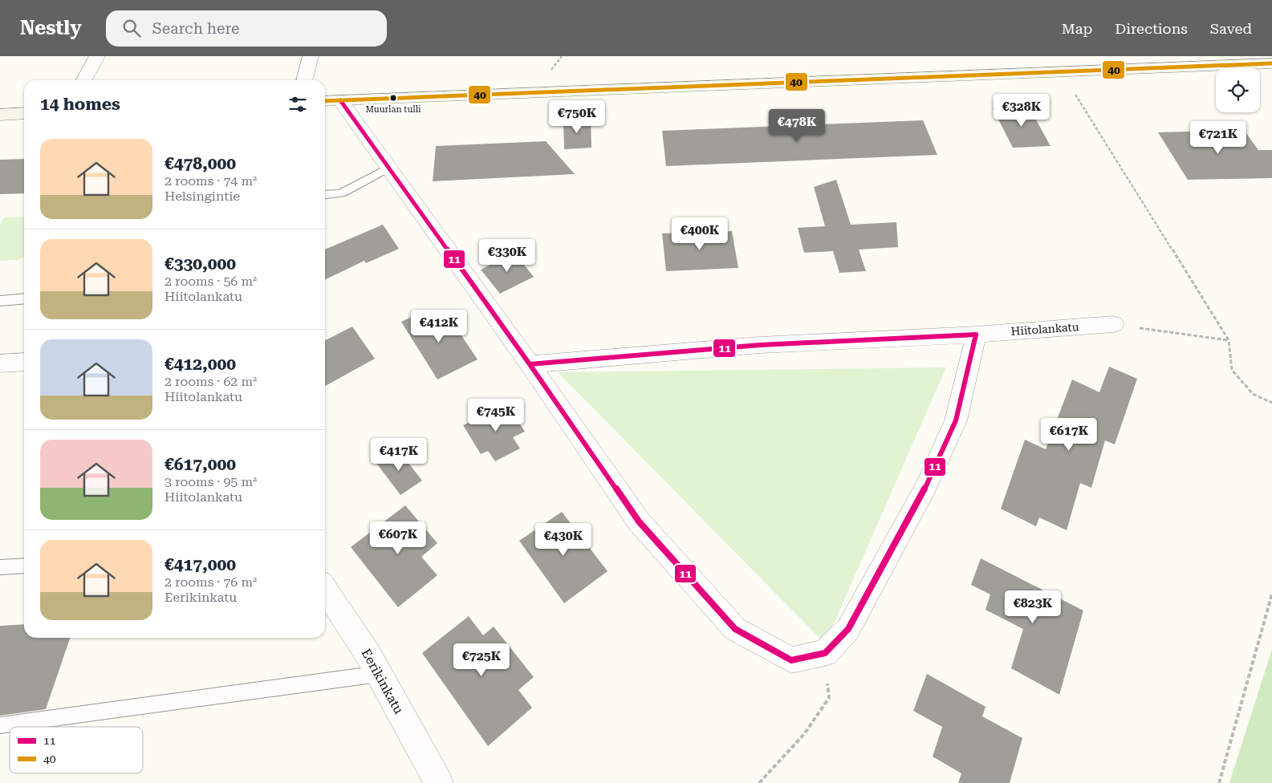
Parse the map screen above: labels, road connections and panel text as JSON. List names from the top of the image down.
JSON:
{
  "streets": {
    "street": ["Hiitolankatu", "Eerikinkatu"]
  },
  "places": ["Muurlan tulli"],
  "lines": ["transit line 40", "transit line 11"],
  "legend": ["11", "40"],
  "page": {
    "header": "Nestly",
    "search": "Search here",
    "nav": ["Map", "Directions", "Saved"],
    "heading": "14 homes",
    "price": [
      "€328K",
      "€750K",
      "€478K",
      "€721K",
      "€400K",
      "€330K",
      "€412K",
      "€745K",
      "€617K",
      "€417K",
      "€607K",
      "€430K",
      "€823K",
      "€725K"
    ],
    "list": [
      {
        "name": "€478,000",
        "note": "2 rooms · 74 m² · Helsingintie"
      },
      {
        "name": "€330,000",
        "note": "2 rooms · 56 m² · Hiitolankatu"
      },
      {
        "name": "€412,000",
        "note": "2 rooms · 62 m² · Hiitolankatu"
      },
      {
        "name": "€617,000",
        "note": "3 rooms · 95 m² · Hiitolankatu"
      },
      {
        "name": "€417,000",
        "note": "2 rooms · 76 m² · Eerikinkatu"
      }
    ]
  }
}
